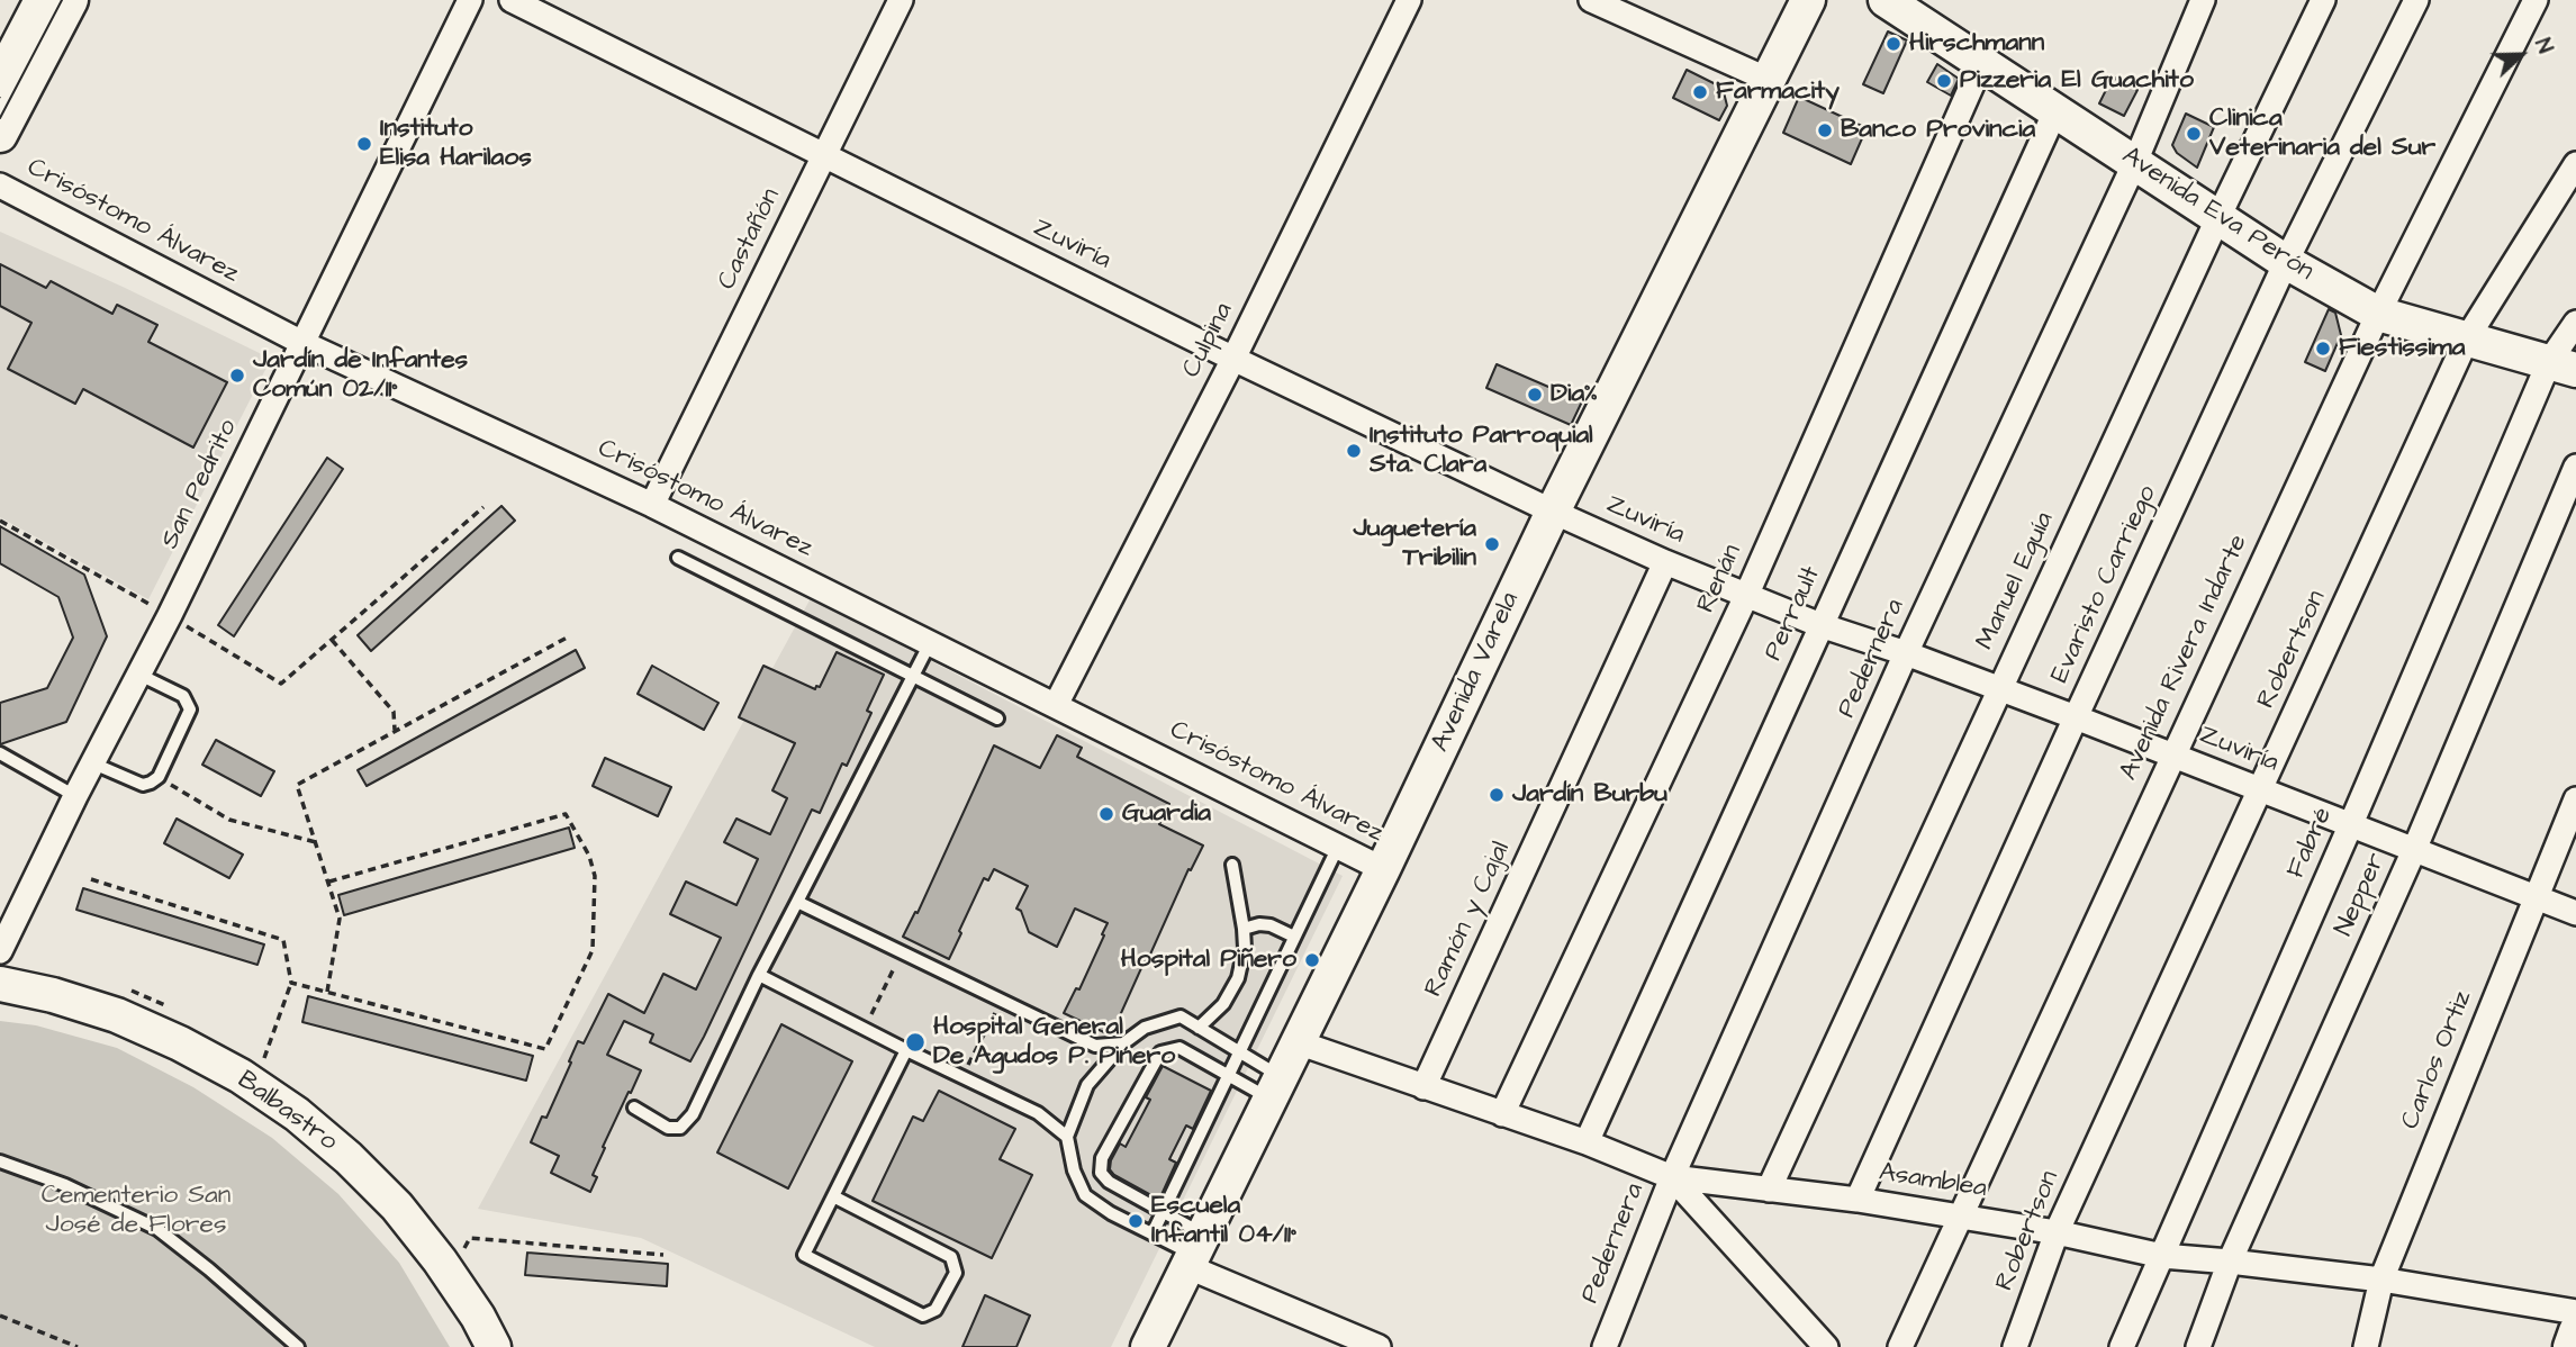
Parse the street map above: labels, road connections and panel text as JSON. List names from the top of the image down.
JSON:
{
  "streets": {
    "main road": ["Avenida Eva Perón", "Avenida Varela", "Balbastro"],
    "street": [
      "Crisóstomo Álvarez",
      "Castañón",
      "Zuviría",
      "Culpina",
      "San Pedrito",
      "Renán",
      "Manuel Eguía",
      "Evaristo Carriego",
      "Perrault",
      "Robertson",
      "Avenida Rivera Indarte",
      "Pedernera",
      "Fabré",
      "Nepper",
      "Ramón y Cajal",
      "Carlos Ortiz",
      "Asamblea"
    ]
  },
  "crossings": [
    ["Avenida Eva Perón", "Renán"],
    ["Avenida Eva Perón", "Manuel Eguía"],
    ["Avenida Eva Perón", "Evaristo Carriego"],
    ["Avenida Eva Perón", "Perrault"],
    ["Avenida Eva Perón", "Robertson"],
    ["Avenida Eva Perón", "Avenida Rivera Indarte"],
    ["Avenida Eva Perón", "Pedernera"],
    ["Avenida Eva Perón", "Fabré"],
    ["Crisóstomo Álvarez", "Castañón"],
    ["Crisóstomo Álvarez", "Culpina"],
    ["Crisóstomo Álvarez", "San Pedrito"],
    ["Crisóstomo Álvarez", "Avenida Varela"],
    ["Castañón", "Zuviría"],
    ["Zuviría", "Culpina"],
    ["Zuviría", "Renán"],
    ["Zuviría", "Manuel Eguía"],
    ["Zuviría", "Evaristo Carriego"],
    ["Zuviría", "Perrault"],
    ["Zuviría", "Robertson"],
    ["Zuviría", "Avenida Rivera Indarte"],
    ["Zuviría", "Pedernera"],
    ["Zuviría", "Avenida Varela"],
    ["Zuviría", "Fabré"],
    ["Zuviría", "Nepper"],
    ["Zuviría", "Ramón y Cajal"],
    ["Zuviría", "Carlos Ortiz"],
    ["Renán", "Asamblea"],
    ["Manuel Eguía", "Asamblea"],
    ["Evaristo Carriego", "Asamblea"],
    ["Perrault", "Asamblea"],
    ["Robertson", "Asamblea"],
    ["Avenida Rivera Indarte", "Asamblea"],
    ["Pedernera", "Asamblea"],
    ["Avenida Varela", "Asamblea"],
    ["Fabré", "Asamblea"],
    ["Nepper", "Asamblea"],
    ["Ramón y Cajal", "Asamblea"],
    ["Carlos Ortiz", "Asamblea"]
  ],
  "parks": ["Cementerio San José de Flores"],
  "places": [
    "Hirschmann",
    "Pizzeria El Guachito",
    "Farmacity",
    "Banco Provincia",
    "Clinica Veterinaria del Sur",
    "Instituto Elisa Harilaos",
    "Fiestissima",
    "Jardín de Infantes Común 02/11°",
    "Dia%",
    "Instituto Parroquial Sta. Clara",
    "Juguetería Tribilin",
    "Jardín Burbu",
    "Guardia",
    "Hospital Piñero",
    "Hospital General De Agudos P. Pińero",
    "Escuela Infantil 04/11°"
  ],
  "north": "right"
}
